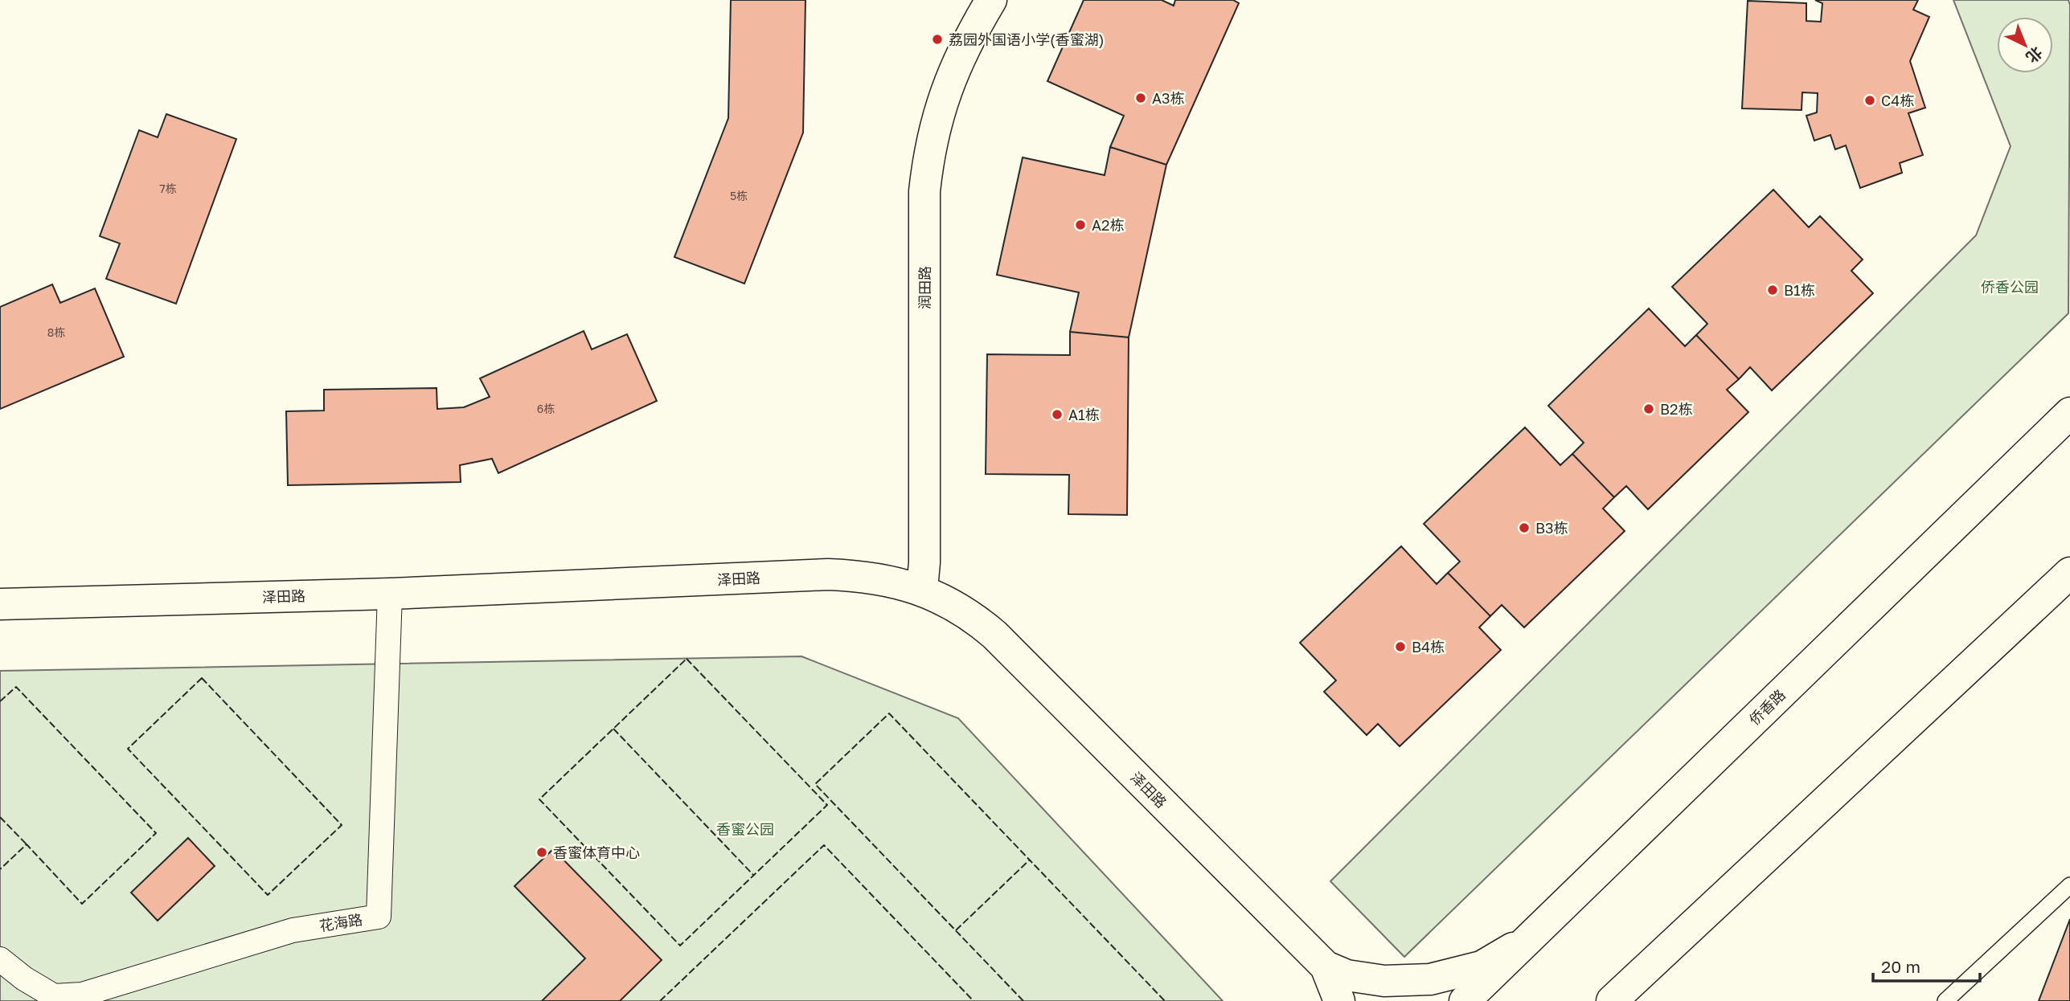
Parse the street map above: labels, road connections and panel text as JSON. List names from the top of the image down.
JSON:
{
  "streets": {
    "street": [
      "润田路",
      "泽田路",
      "侨香路",
      "花海路"
    ]
  },
  "crossings": [
    ["润田路", "泽田路"],
    ["泽田路", "侨香路"],
    ["泽田路", "花海路"]
  ],
  "parks": ["侨香公园", "香蜜公园"],
  "places": [
    "荔园外国语小学(香蜜湖)",
    "A3栋",
    "C4栋",
    "A2栋",
    "B1栋",
    "B2栋",
    "A1栋",
    "B3栋",
    "B4栋",
    "香蜜体育中心"
  ],
  "house_numbers": [
    "7栋",
    "5栋",
    "8栋",
    "6栋"
  ],
  "scale_bar": "20 m",
  "north": "bottom right"
}
